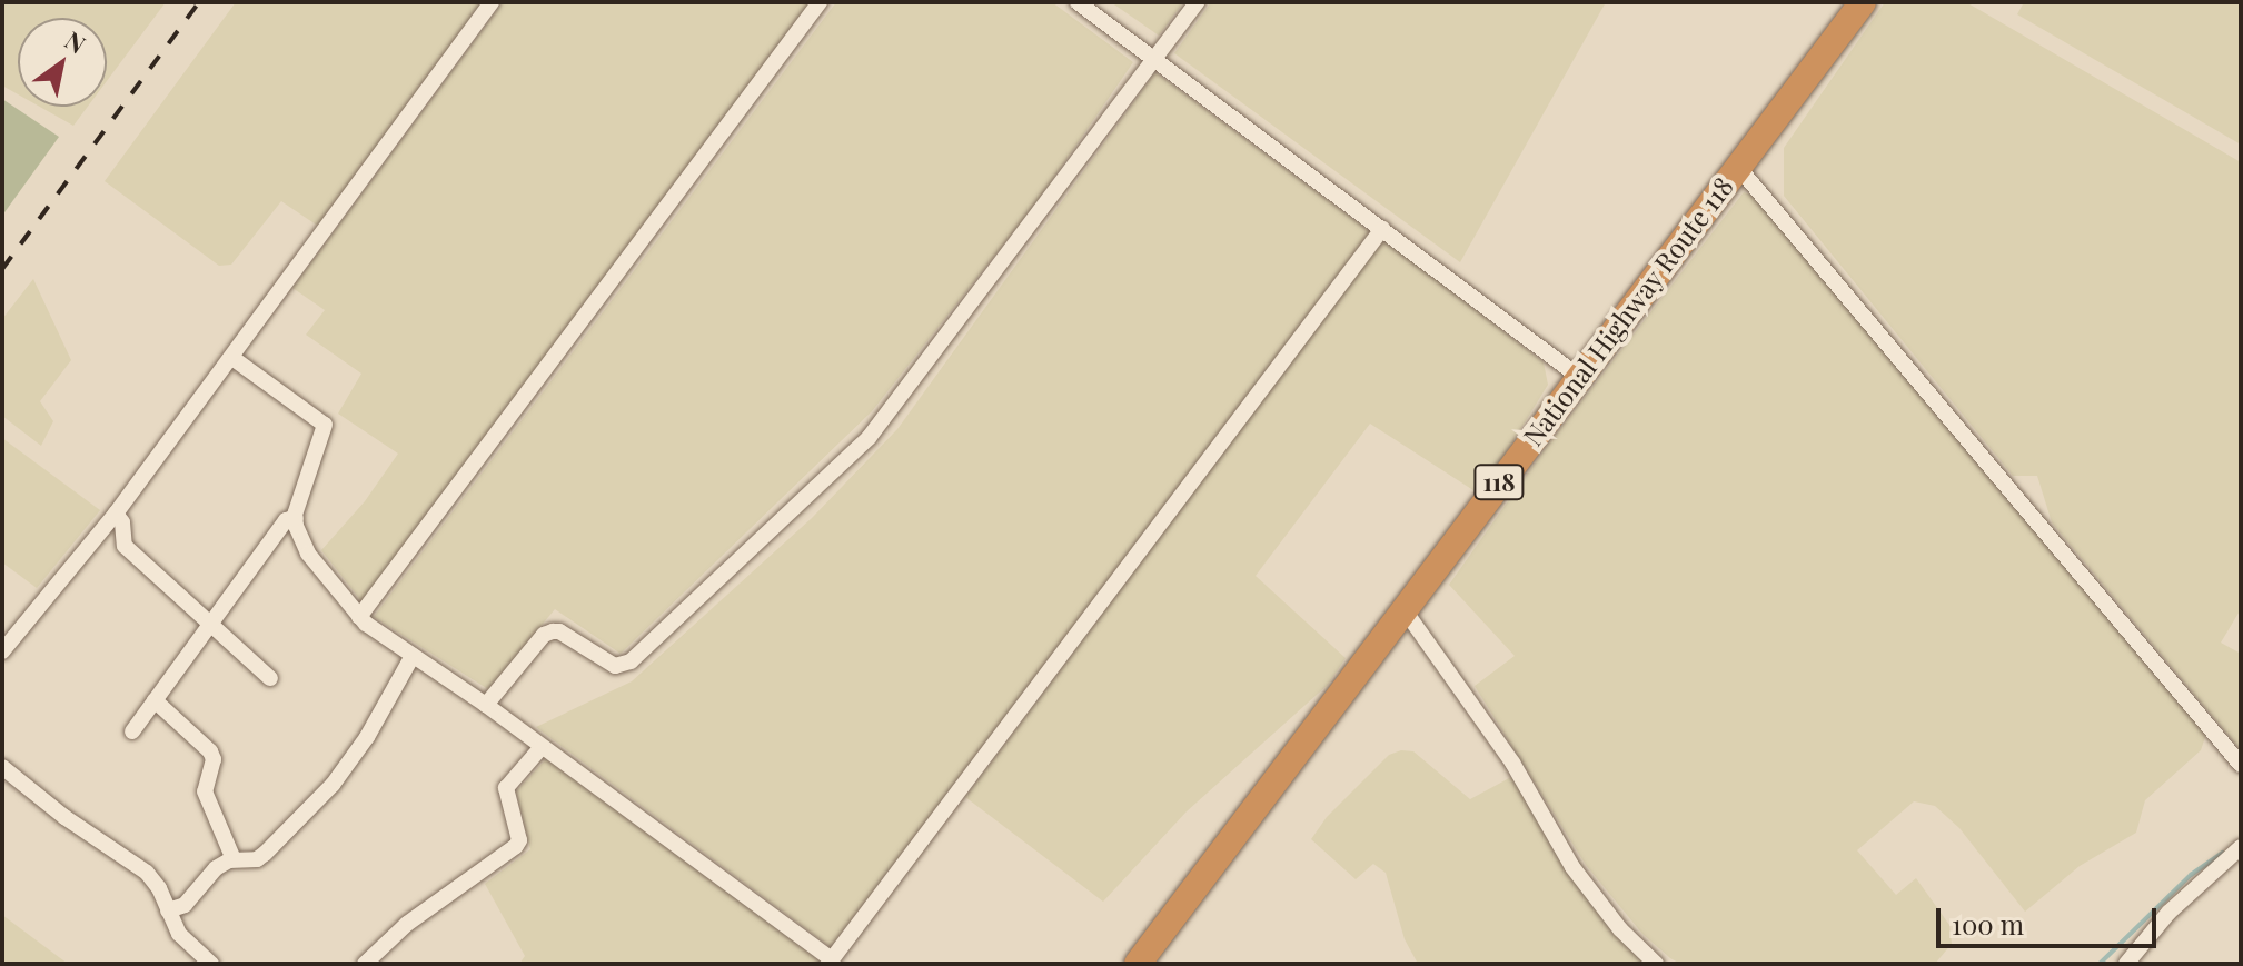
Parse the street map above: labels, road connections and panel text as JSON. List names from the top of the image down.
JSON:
{
  "streets": {
    "highway": ["National Highway Route 118", "118"]
  },
  "scale_bar": "100 m",
  "north": "top right"
}
